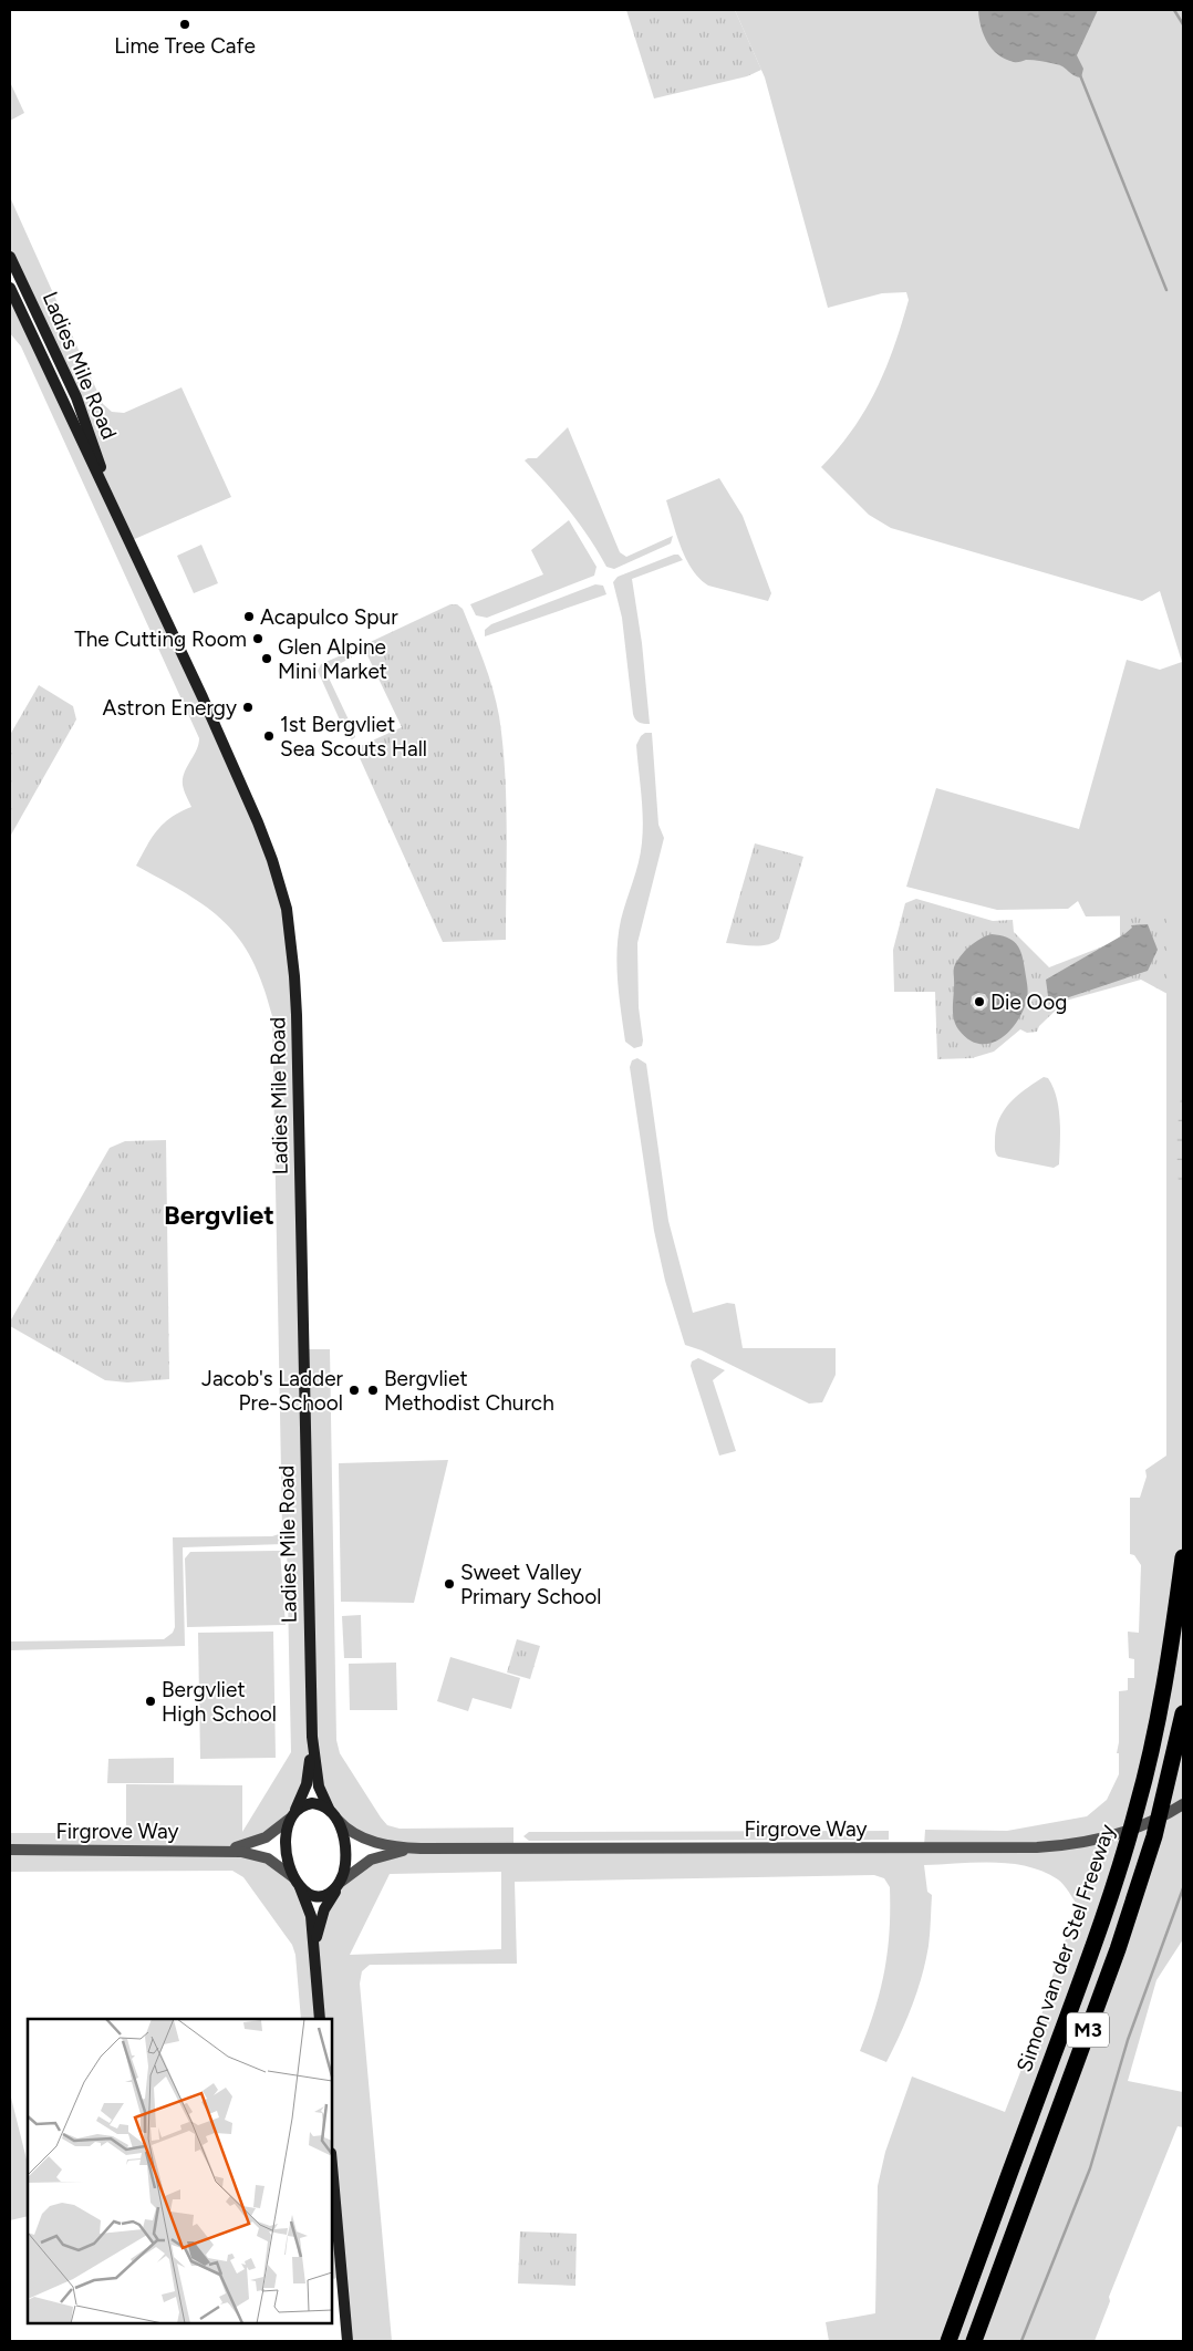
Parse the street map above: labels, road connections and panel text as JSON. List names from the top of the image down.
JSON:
{
  "streets": {
    "highway": ["Simon van der Stel Freeway", "M3"],
    "main road": ["Ladies Mile Road"],
    "street": ["Firgrove Way"]
  },
  "crossings": [
    ["Ladies Mile Road", "Firgrove Way"]
  ],
  "districts": ["Bergvliet"],
  "places": [
    "Lime Tree Cafe",
    "Acapulco Spur",
    "The Cutting Room",
    "Glen Alpine Mini Market",
    "Astron Energy",
    "1st Bergvliet Sea Scouts Hall",
    "Die Oog",
    "Jacob's Ladder Pre-School",
    "Bergvliet Methodist Church",
    "Sweet Valley Primary School",
    "Bergvliet High School"
  ]
}
